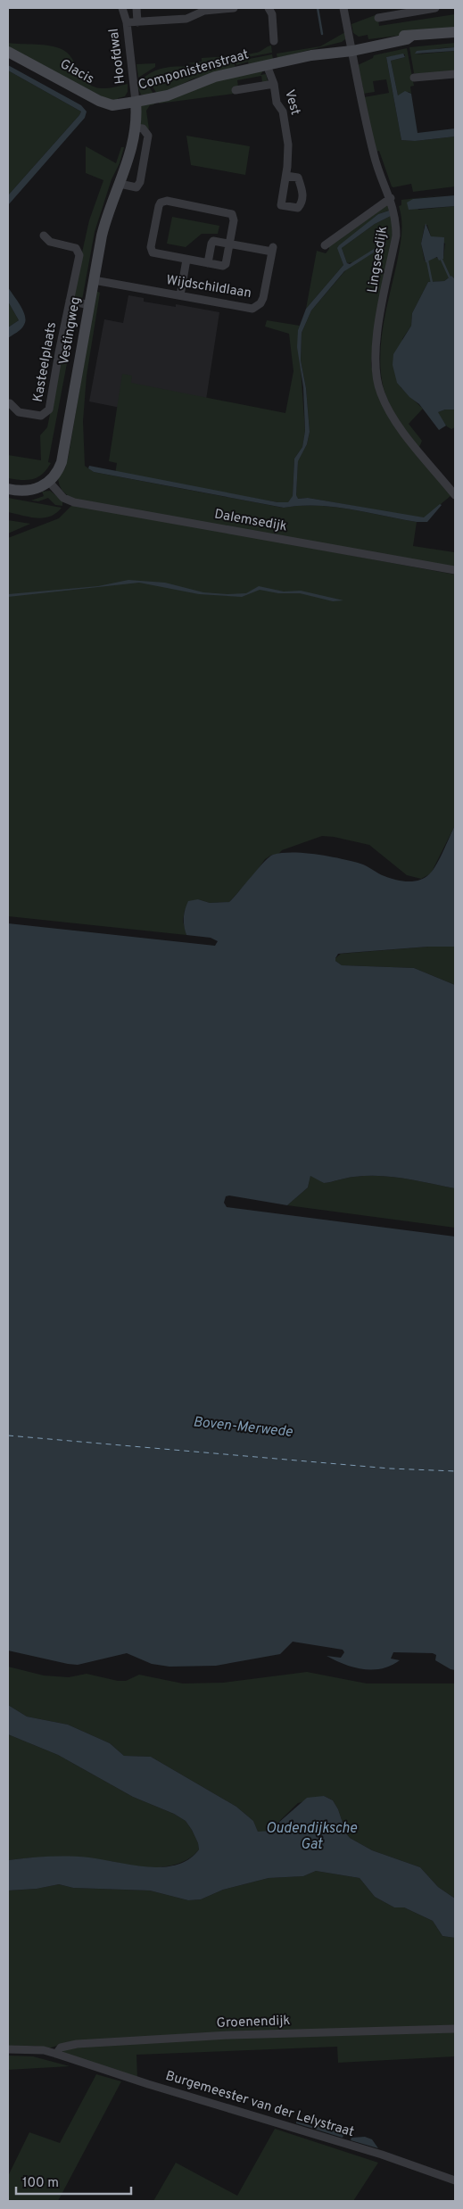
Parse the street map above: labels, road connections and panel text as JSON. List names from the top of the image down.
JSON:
{
  "streets": {
    "street": [
      "Hoofdwal",
      "Componistenstraat",
      "Glacis",
      "Vest",
      "Lingsesdijk",
      "Wijdschildlaan",
      "Vestingweg",
      "Kasteelplaats",
      "Dalemsedijk",
      "Groenendijk",
      "Burgemeester van der Lelystraat"
    ]
  },
  "crossings": [
    ["Hoofdwal", "Componistenstraat"],
    ["Hoofdwal", "Glacis"],
    ["Hoofdwal", "Vestingweg"],
    ["Componistenstraat", "Glacis"],
    ["Componistenstraat", "Vest"],
    ["Componistenstraat", "Lingsesdijk"],
    ["Componistenstraat", "Vestingweg"],
    ["Glacis", "Vestingweg"],
    ["Wijdschildlaan", "Vestingweg"],
    ["Vestingweg", "Dalemsedijk"],
    ["Groenendijk", "Burgemeester van der Lelystraat"]
  ],
  "water": ["Boven-Merwede", "Oudendijksche Gat"],
  "scale_bar": "100 m"
}
